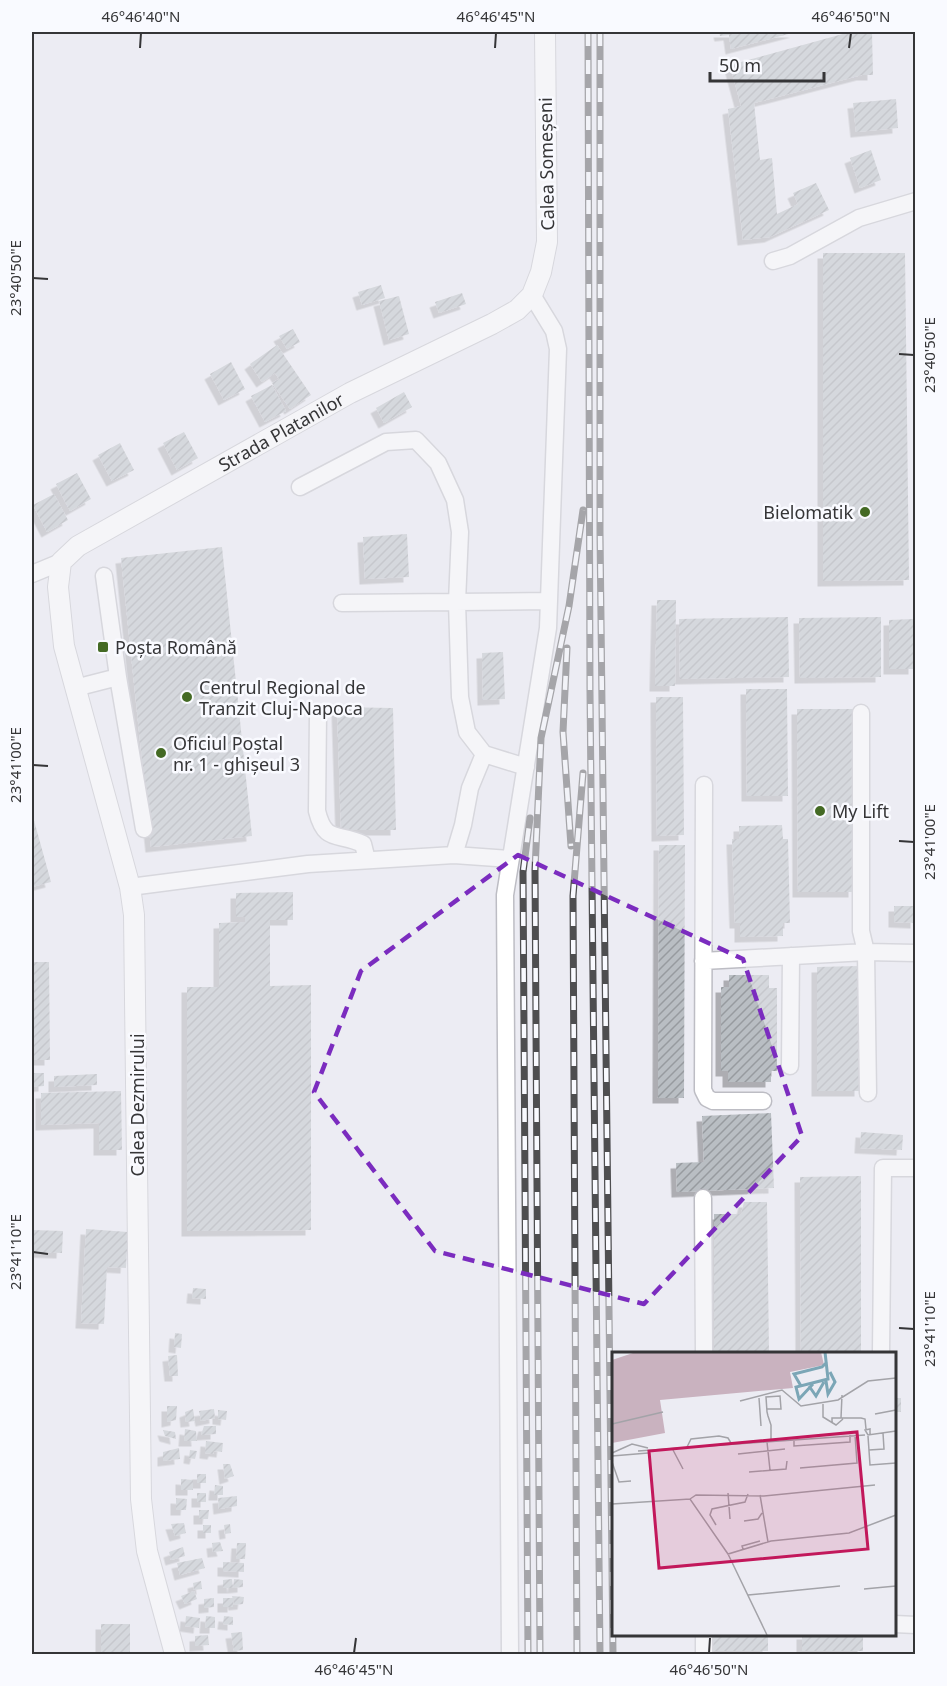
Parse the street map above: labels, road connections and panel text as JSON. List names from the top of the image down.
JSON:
{
  "streets": {
    "main road": ["Calea Someșeni", "Strada Platanilor", "Calea Dezmirului"]
  },
  "crossings": [
    ["Calea Someșeni", "Strada Platanilor"],
    ["Strada Platanilor", "Calea Dezmirului"]
  ],
  "places": {
    "other": [
      "Bielomatik",
      "Centrul Regional de Tranzit Cluj-Napoca",
      "Oficiul Poștal nr. 1 - ghișeul 3",
      "My Lift"
    ],
    "transit": ["Poșta Română"]
  },
  "scale_bar": "50 m",
  "coordinates": [
    "46°46'40\"N",
    "46°46'45\"N",
    "46°46'50\"N",
    "23°40'50\"E",
    "23°41'00\"E",
    "23°41'10\"E"
  ]
}
